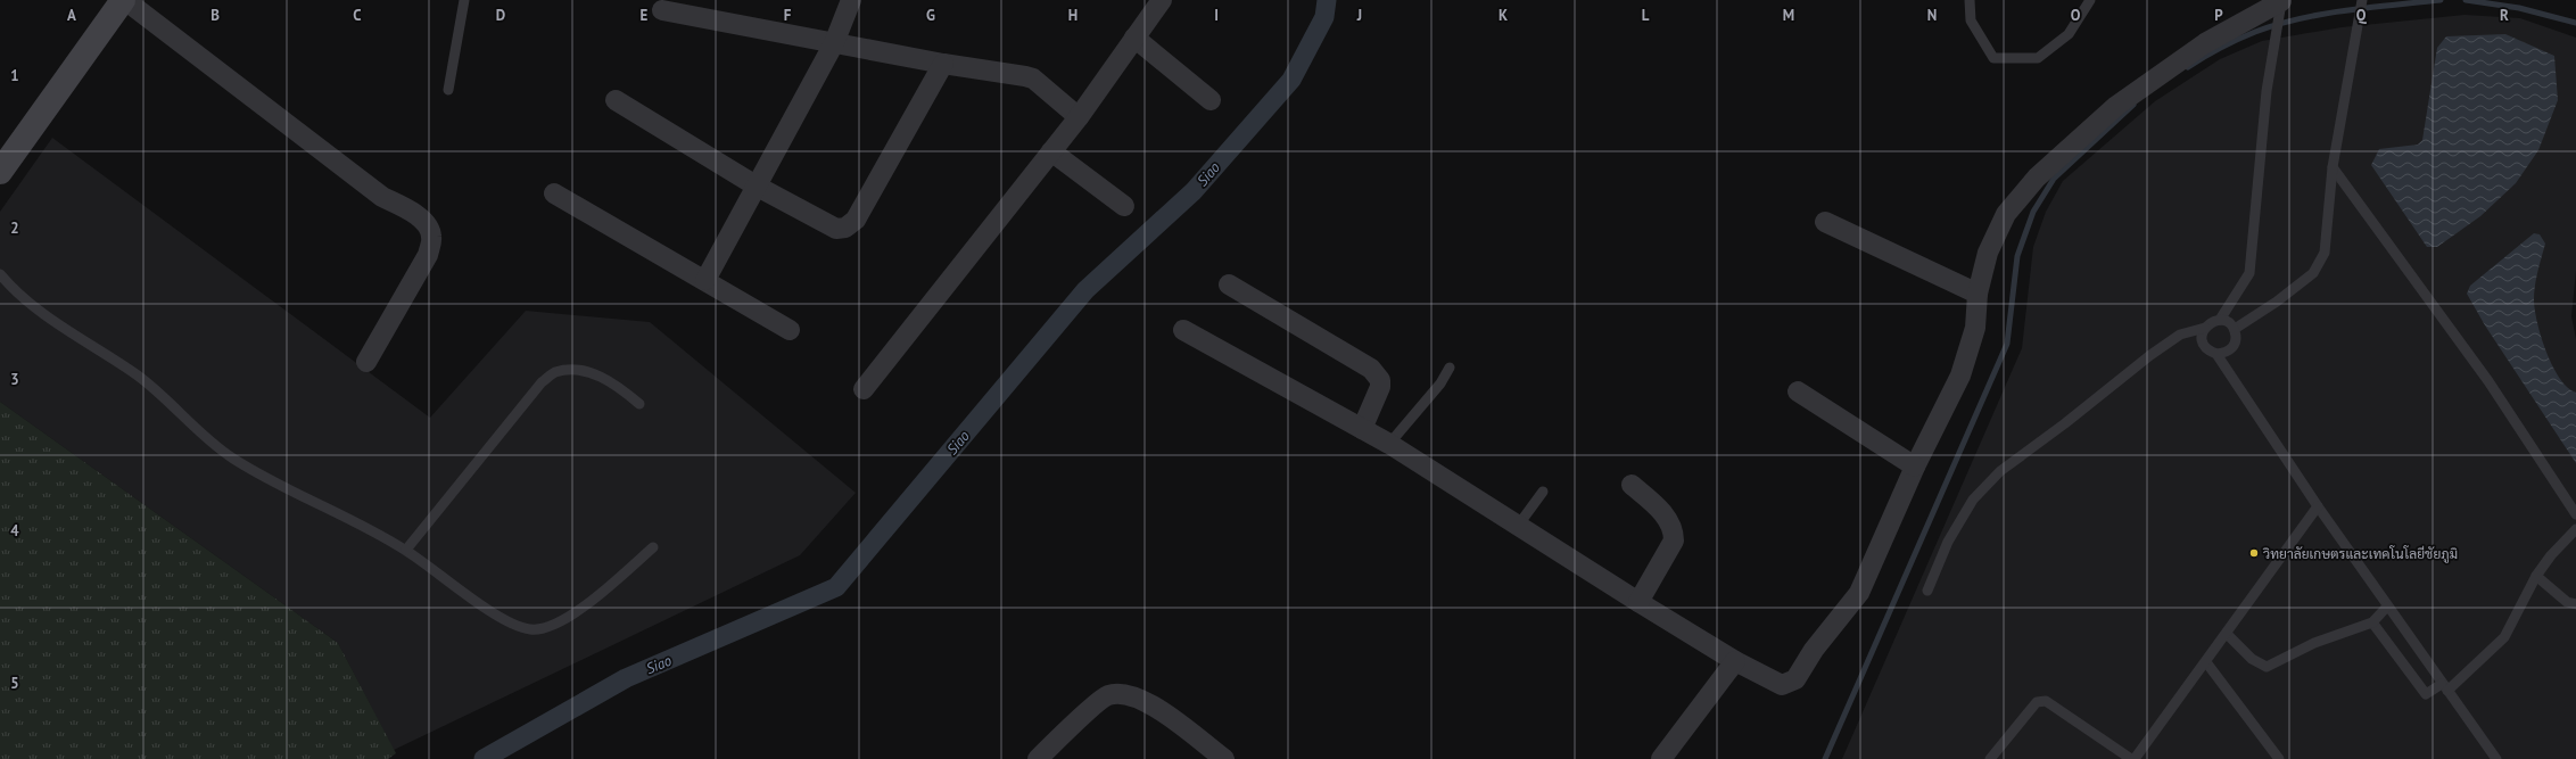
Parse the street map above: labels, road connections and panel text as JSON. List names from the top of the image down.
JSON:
{
  "water": ["Siao"],
  "places": ["วิทยาลัยเกษตรและเทคโนโลยีชัยภูมิ"],
  "grid": {
    "columns": [
      "A",
      "B",
      "C",
      "D",
      "E",
      "F",
      "G",
      "H",
      "I",
      "J",
      "K",
      "L",
      "M",
      "N",
      "O",
      "P",
      "Q",
      "R"
    ],
    "rows": [
      "1",
      "2",
      "3",
      "4",
      "5"
    ]
  }
}
